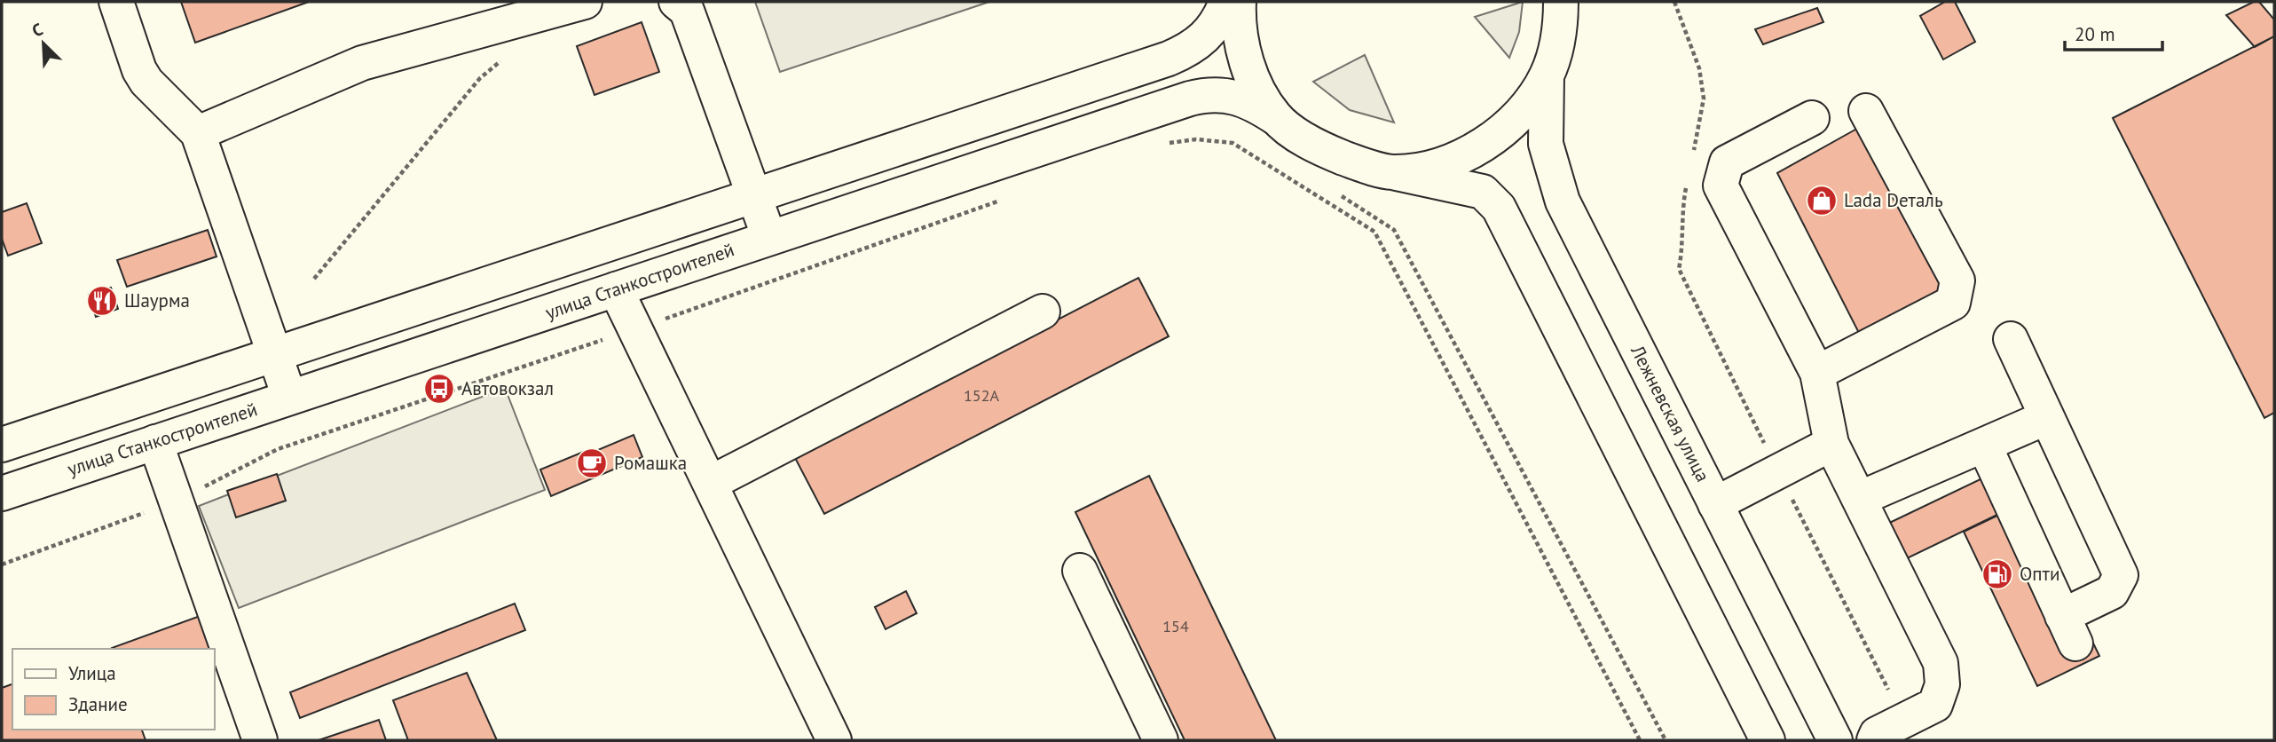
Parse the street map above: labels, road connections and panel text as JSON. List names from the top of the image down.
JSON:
{
  "streets": {
    "main road": ["улица Станкостроителей", "Лежневская улица"]
  },
  "places": {
    "shop": ["Lada Dеталь"],
    "restaurant": ["Шаурма"],
    "bus stop": ["Автовокзал"],
    "cafe": ["Ромашка"],
    "fuel station": ["Опти"]
  },
  "house_numbers": ["152А", "154"],
  "legend": ["Улица", "Здание"],
  "scale_bar": "20 m",
  "north": "top left"
}
